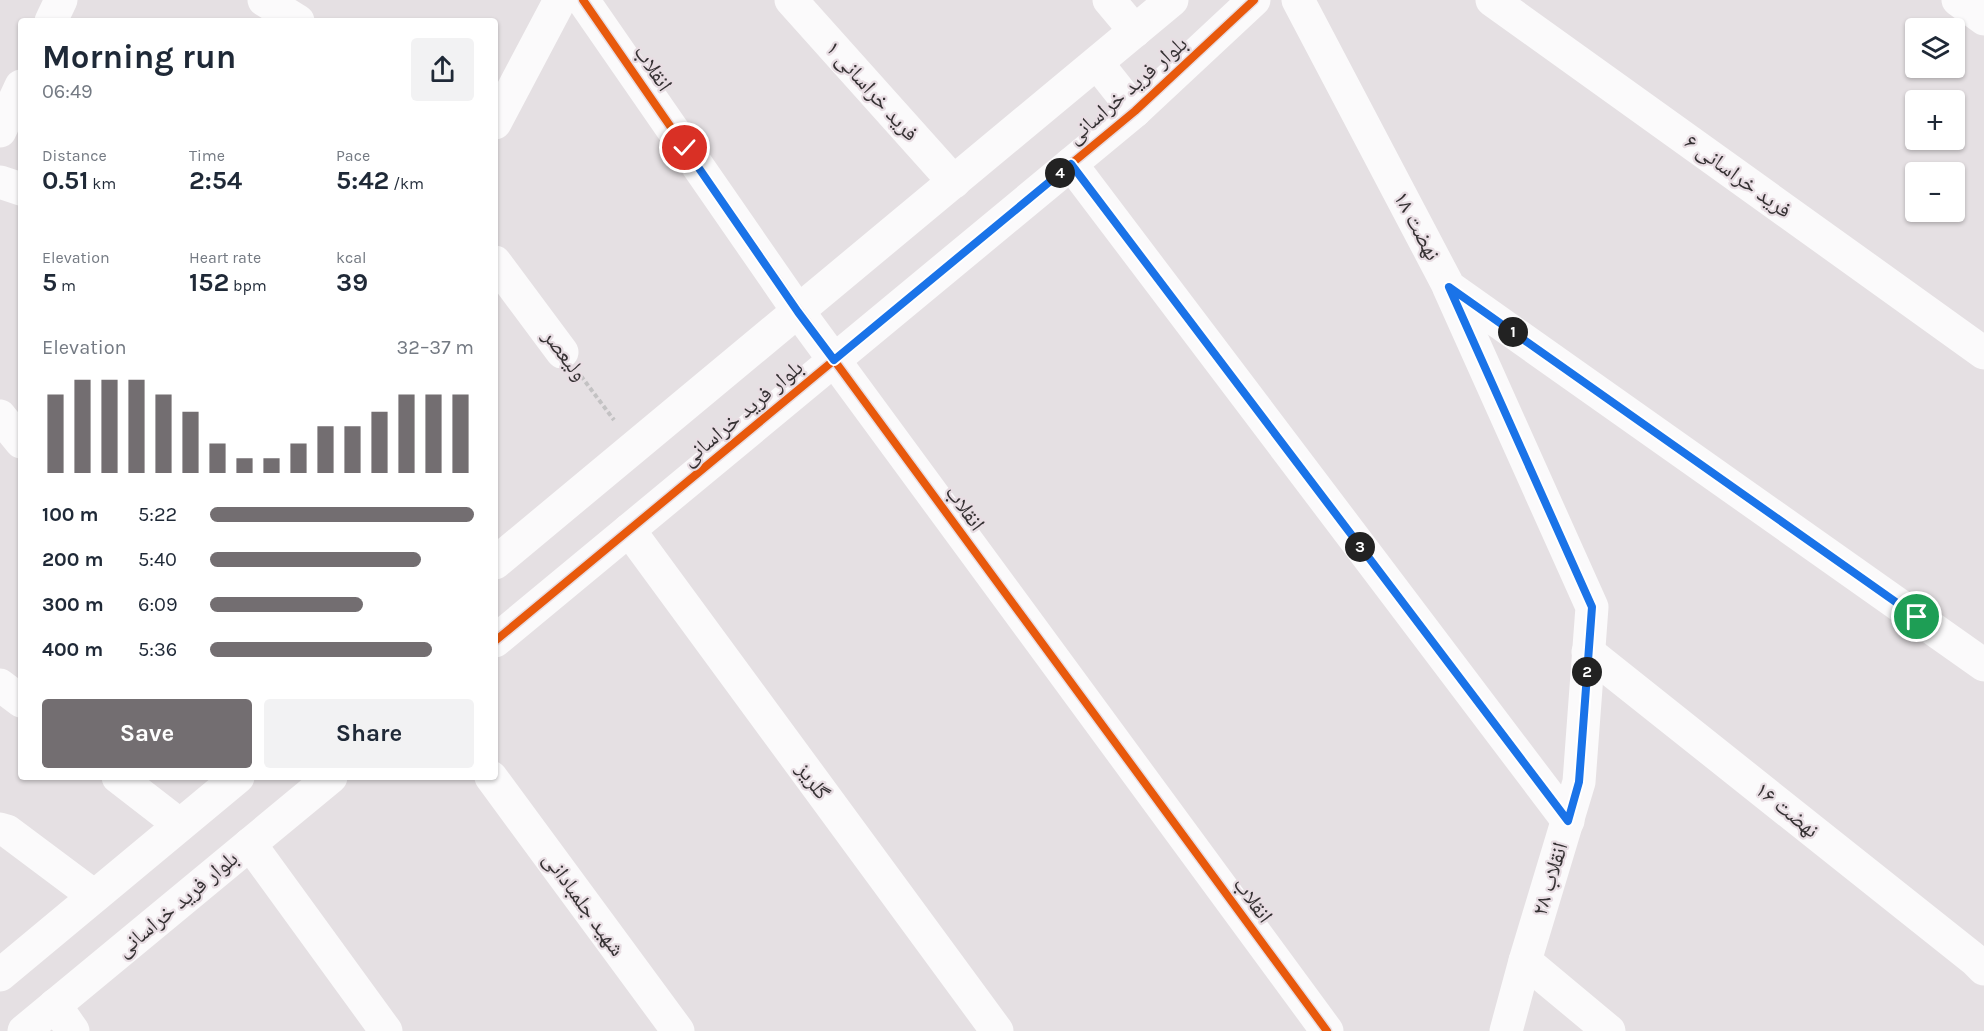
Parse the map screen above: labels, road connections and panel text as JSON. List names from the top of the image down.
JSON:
{
  "streets": {
    "street": [
      "انقلاب",
      "بلوار فرید خراسانی",
      "فرید خراسانی ۱",
      "فرید خراسانی ۶",
      "نهضت ۱۸",
      "ولیعصر",
      "گلریز",
      "نهضت ۱۶",
      "انقلاب ۲۸",
      "شهید جلمبادانی"
    ]
  },
  "crossings": [
    ["انقلاب", "بلوار فرید خراسانی"],
    ["بلوار فرید خراسانی", "فرید خراسانی ۱"],
    ["بلوار فرید خراسانی", "ولیعصر"],
    ["بلوار فرید خراسانی", "گلریز"],
    ["نهضت ۱۸", "انقلاب ۲۸"],
    ["نهضت ۱۶", "انقلاب ۲۸"]
  ],
  "page": {
    "map_buttons": ["+", "−"],
    "heading": ["Morning run", "06:49"],
    "stats": [
      ["Distance", "0.51 km"],
      ["Time", "2:54"],
      ["Pace", "5:42 /km"],
      ["Elevation", "5 m"],
      ["Heart rate", "152 bpm"],
      ["kcal", "39"]
    ],
    "pins": [
      "4",
      "1",
      "3",
      "2"
    ],
    "chart": ["Elevation", "32–37 m"],
    "list": [
      {
        "name": "100 m",
        "note": "5:22"
      },
      {
        "name": "200 m",
        "note": "5:40"
      },
      {
        "name": "300 m",
        "note": "6:09"
      },
      {
        "name": "400 m",
        "note": "5:36"
      }
    ],
    "buttons": ["Save", "Share"]
  }
}
